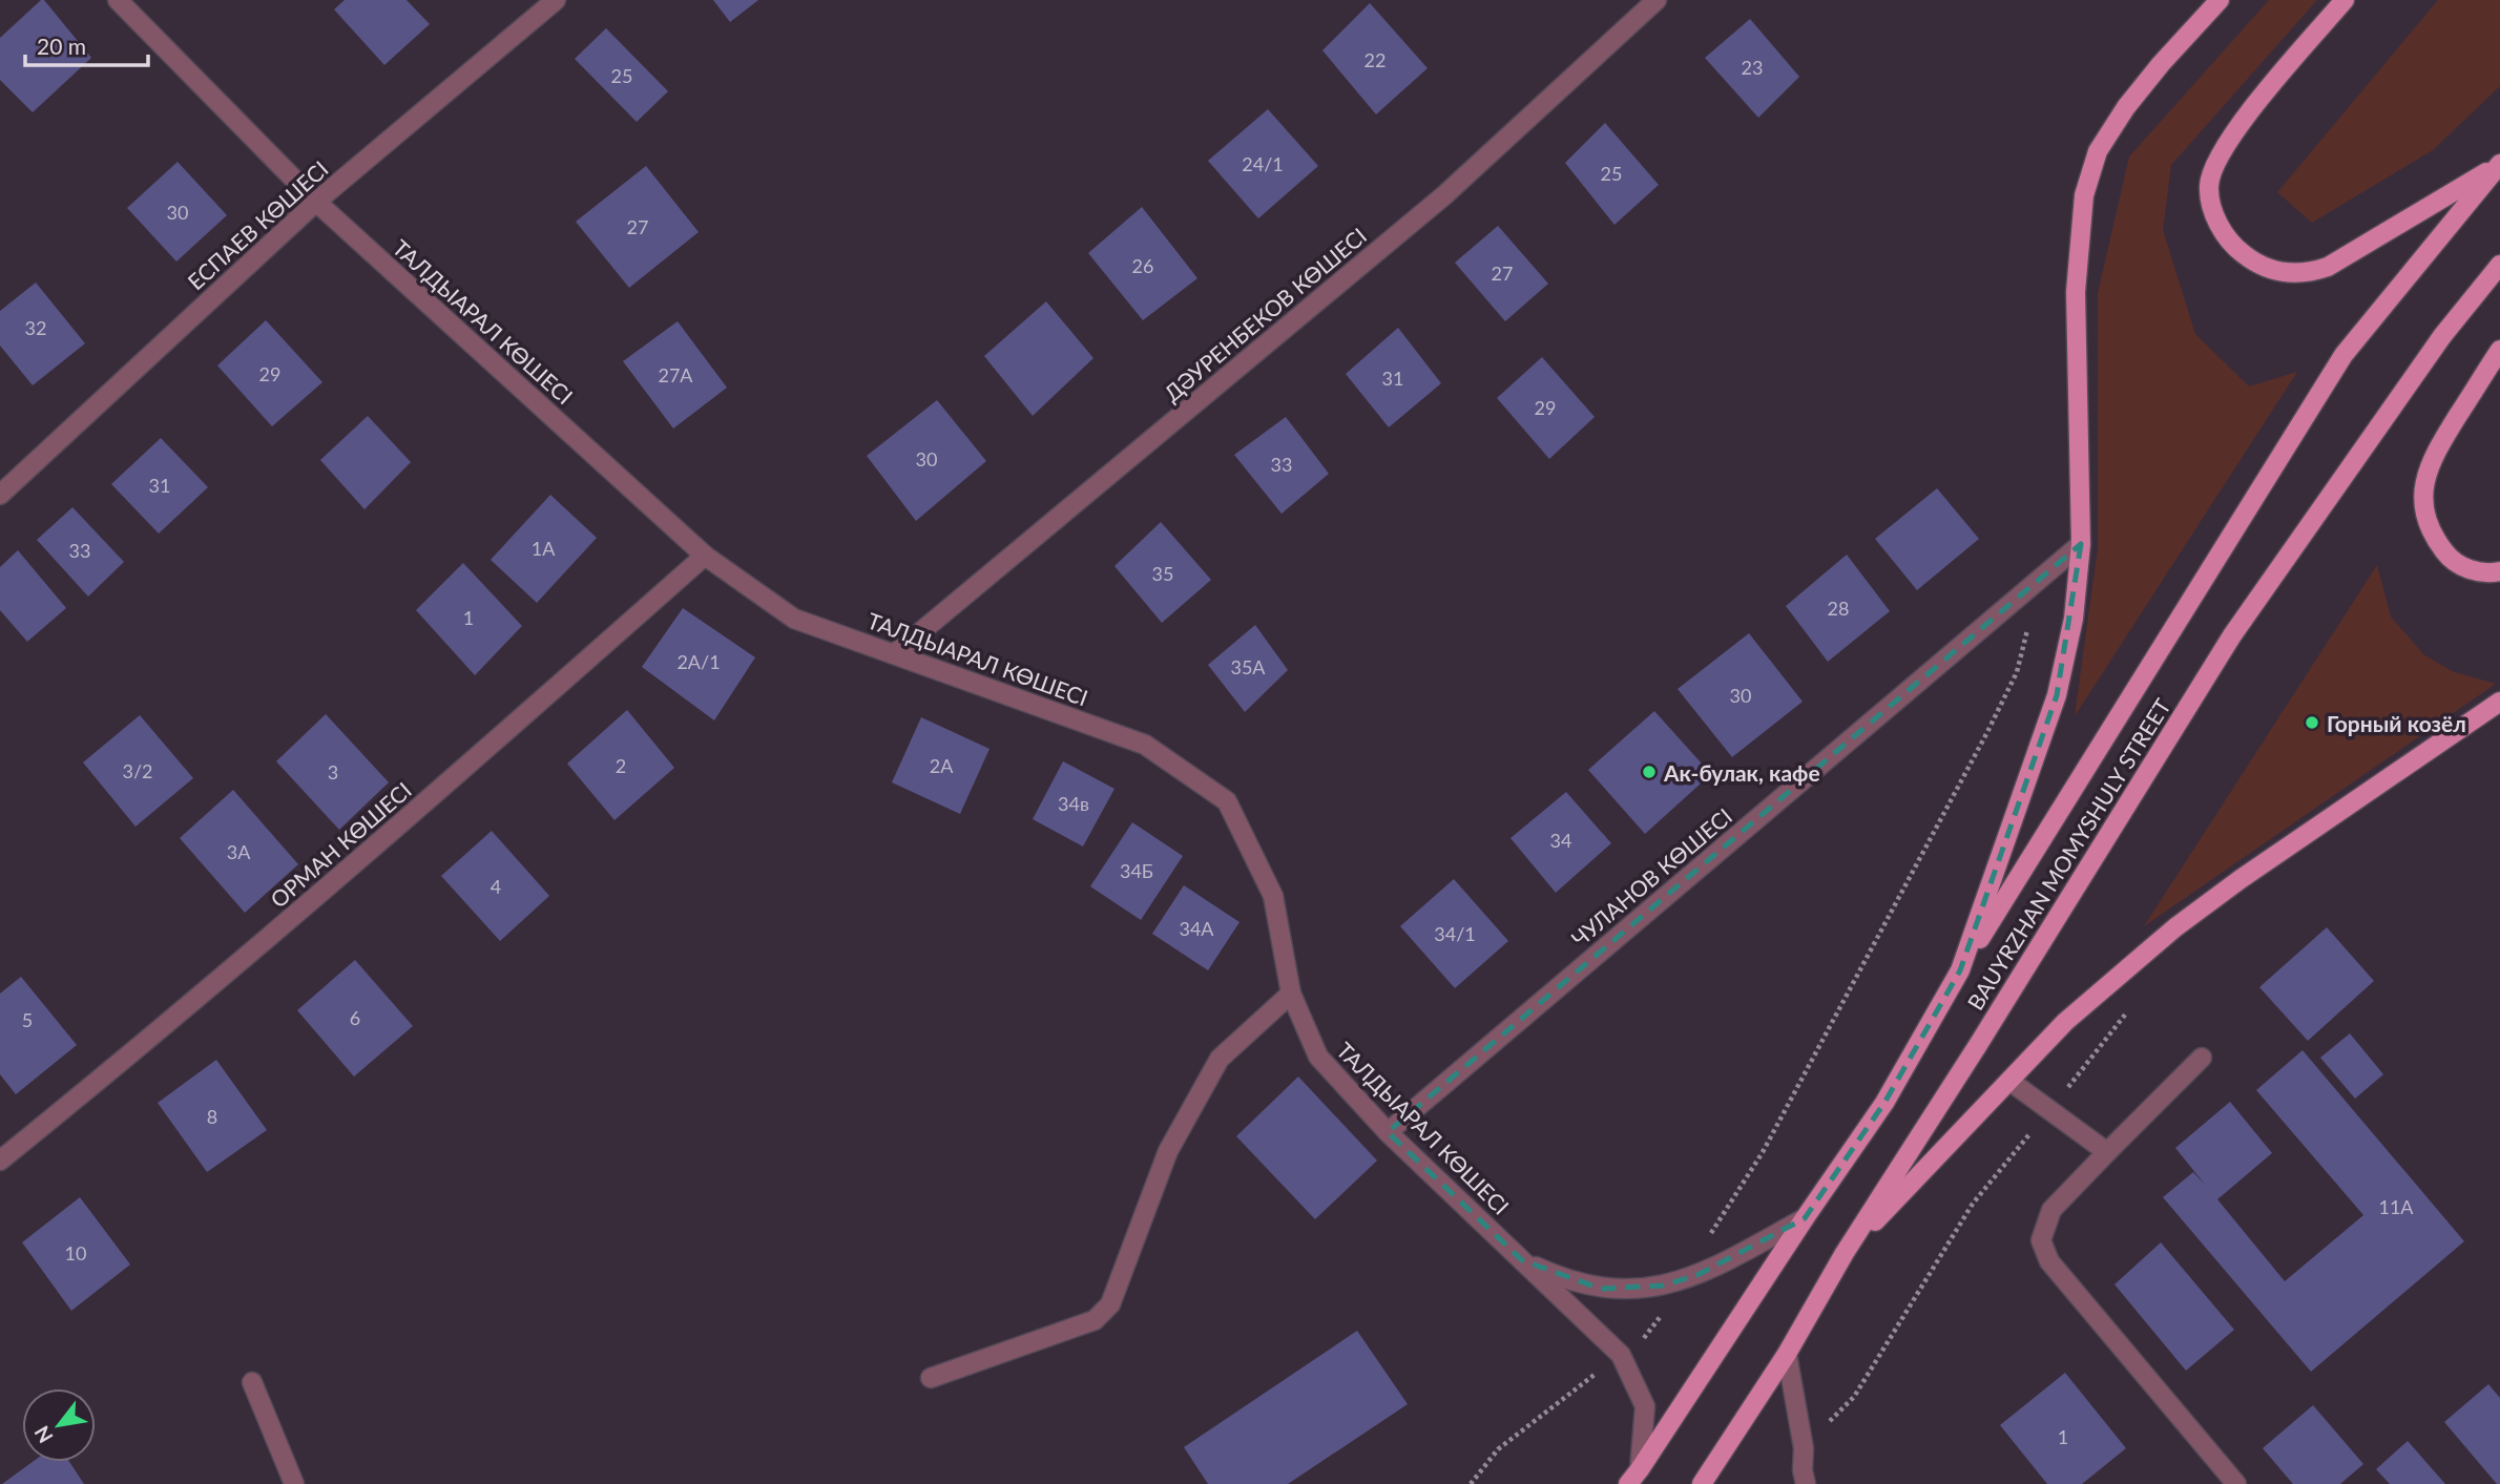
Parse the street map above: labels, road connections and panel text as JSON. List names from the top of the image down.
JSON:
{
  "streets": {
    "main road": ["BAUYRZHAN MOMYSHULY STREET"],
    "street": [
      "ЕСПАЕВ КӨШЕСІ",
      "ДӘУРЕНБЕКОВ КӨШЕСІ",
      "ТАЛДЫАРАЛ КӨШЕСІ",
      "ОРМАН КӨШЕСІ",
      "ЧУЛАНОВ КӨШЕСІ"
    ]
  },
  "crossings": [
    ["ЕСПАЕВ КӨШЕСІ", "ТАЛДЫАРАЛ КӨШЕСІ"],
    ["ДӘУРЕНБЕКОВ КӨШЕСІ", "ТАЛДЫАРАЛ КӨШЕСІ"],
    ["ТАЛДЫАРАЛ КӨШЕСІ", "ОРМАН КӨШЕСІ"],
    ["ТАЛДЫАРАЛ КӨШЕСІ", "ЧУЛАНОВ КӨШЕСІ"]
  ],
  "places": ["Горный козёл", "Ак-булак, кафе"],
  "house_numbers": [
    "22",
    "23",
    "25",
    "24/1",
    "25",
    "30",
    "27",
    "26",
    "27",
    "32",
    "29",
    "27А",
    "31",
    "29",
    "30",
    "33",
    "31",
    "1А",
    "33",
    "35",
    "28",
    "1",
    "2А/1",
    "35А",
    "30",
    "2",
    "2А",
    "3/2",
    "3",
    "34в",
    "34",
    "3А",
    "34Б",
    "4",
    "34А",
    "34/1",
    "6",
    "5",
    "8",
    "11А",
    "10",
    "1"
  ],
  "scale_bar": "20 m",
  "north": "bottom left"
}
